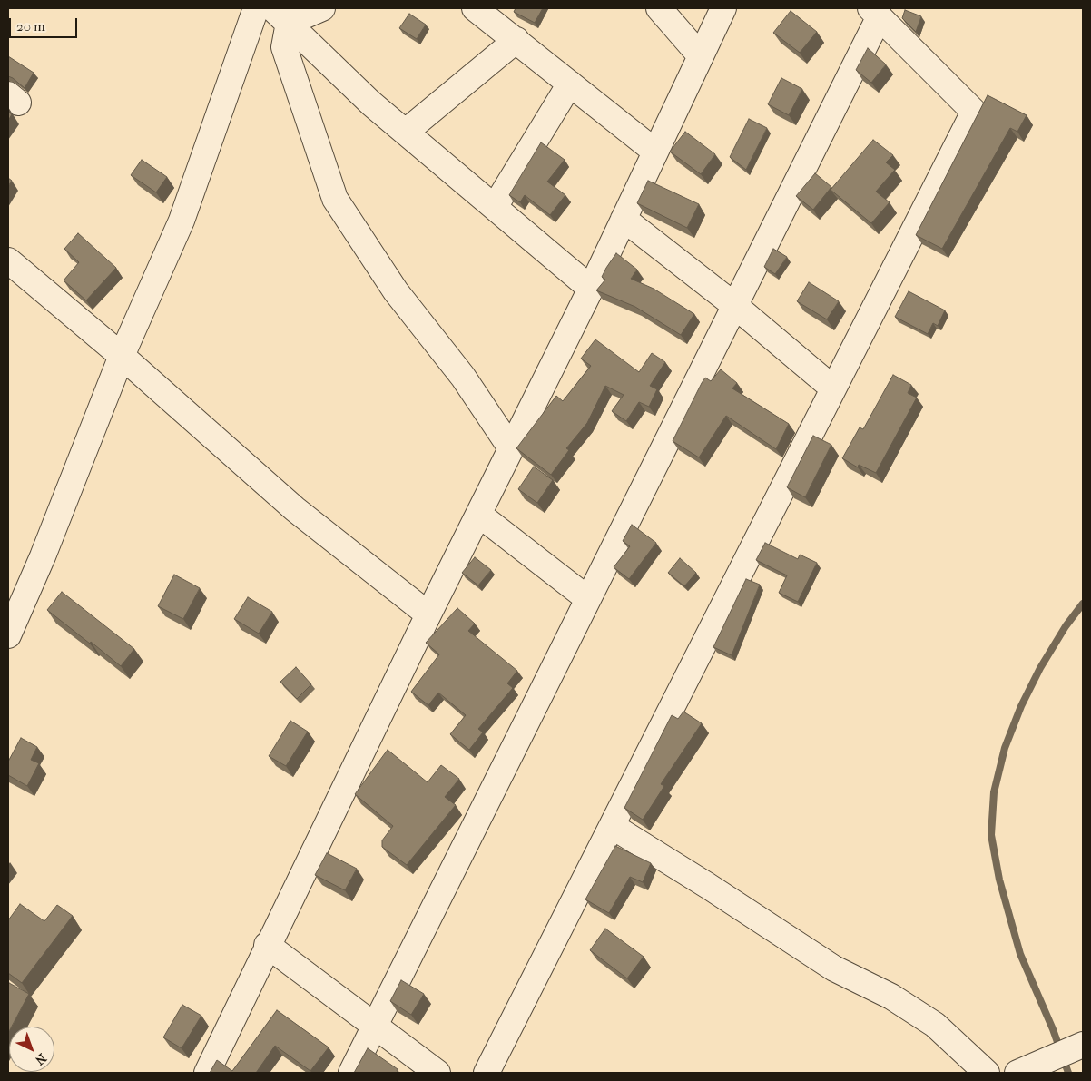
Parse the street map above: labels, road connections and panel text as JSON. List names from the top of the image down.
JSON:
{
  "scale_bar": "20 m",
  "north": "bottom right"
}
